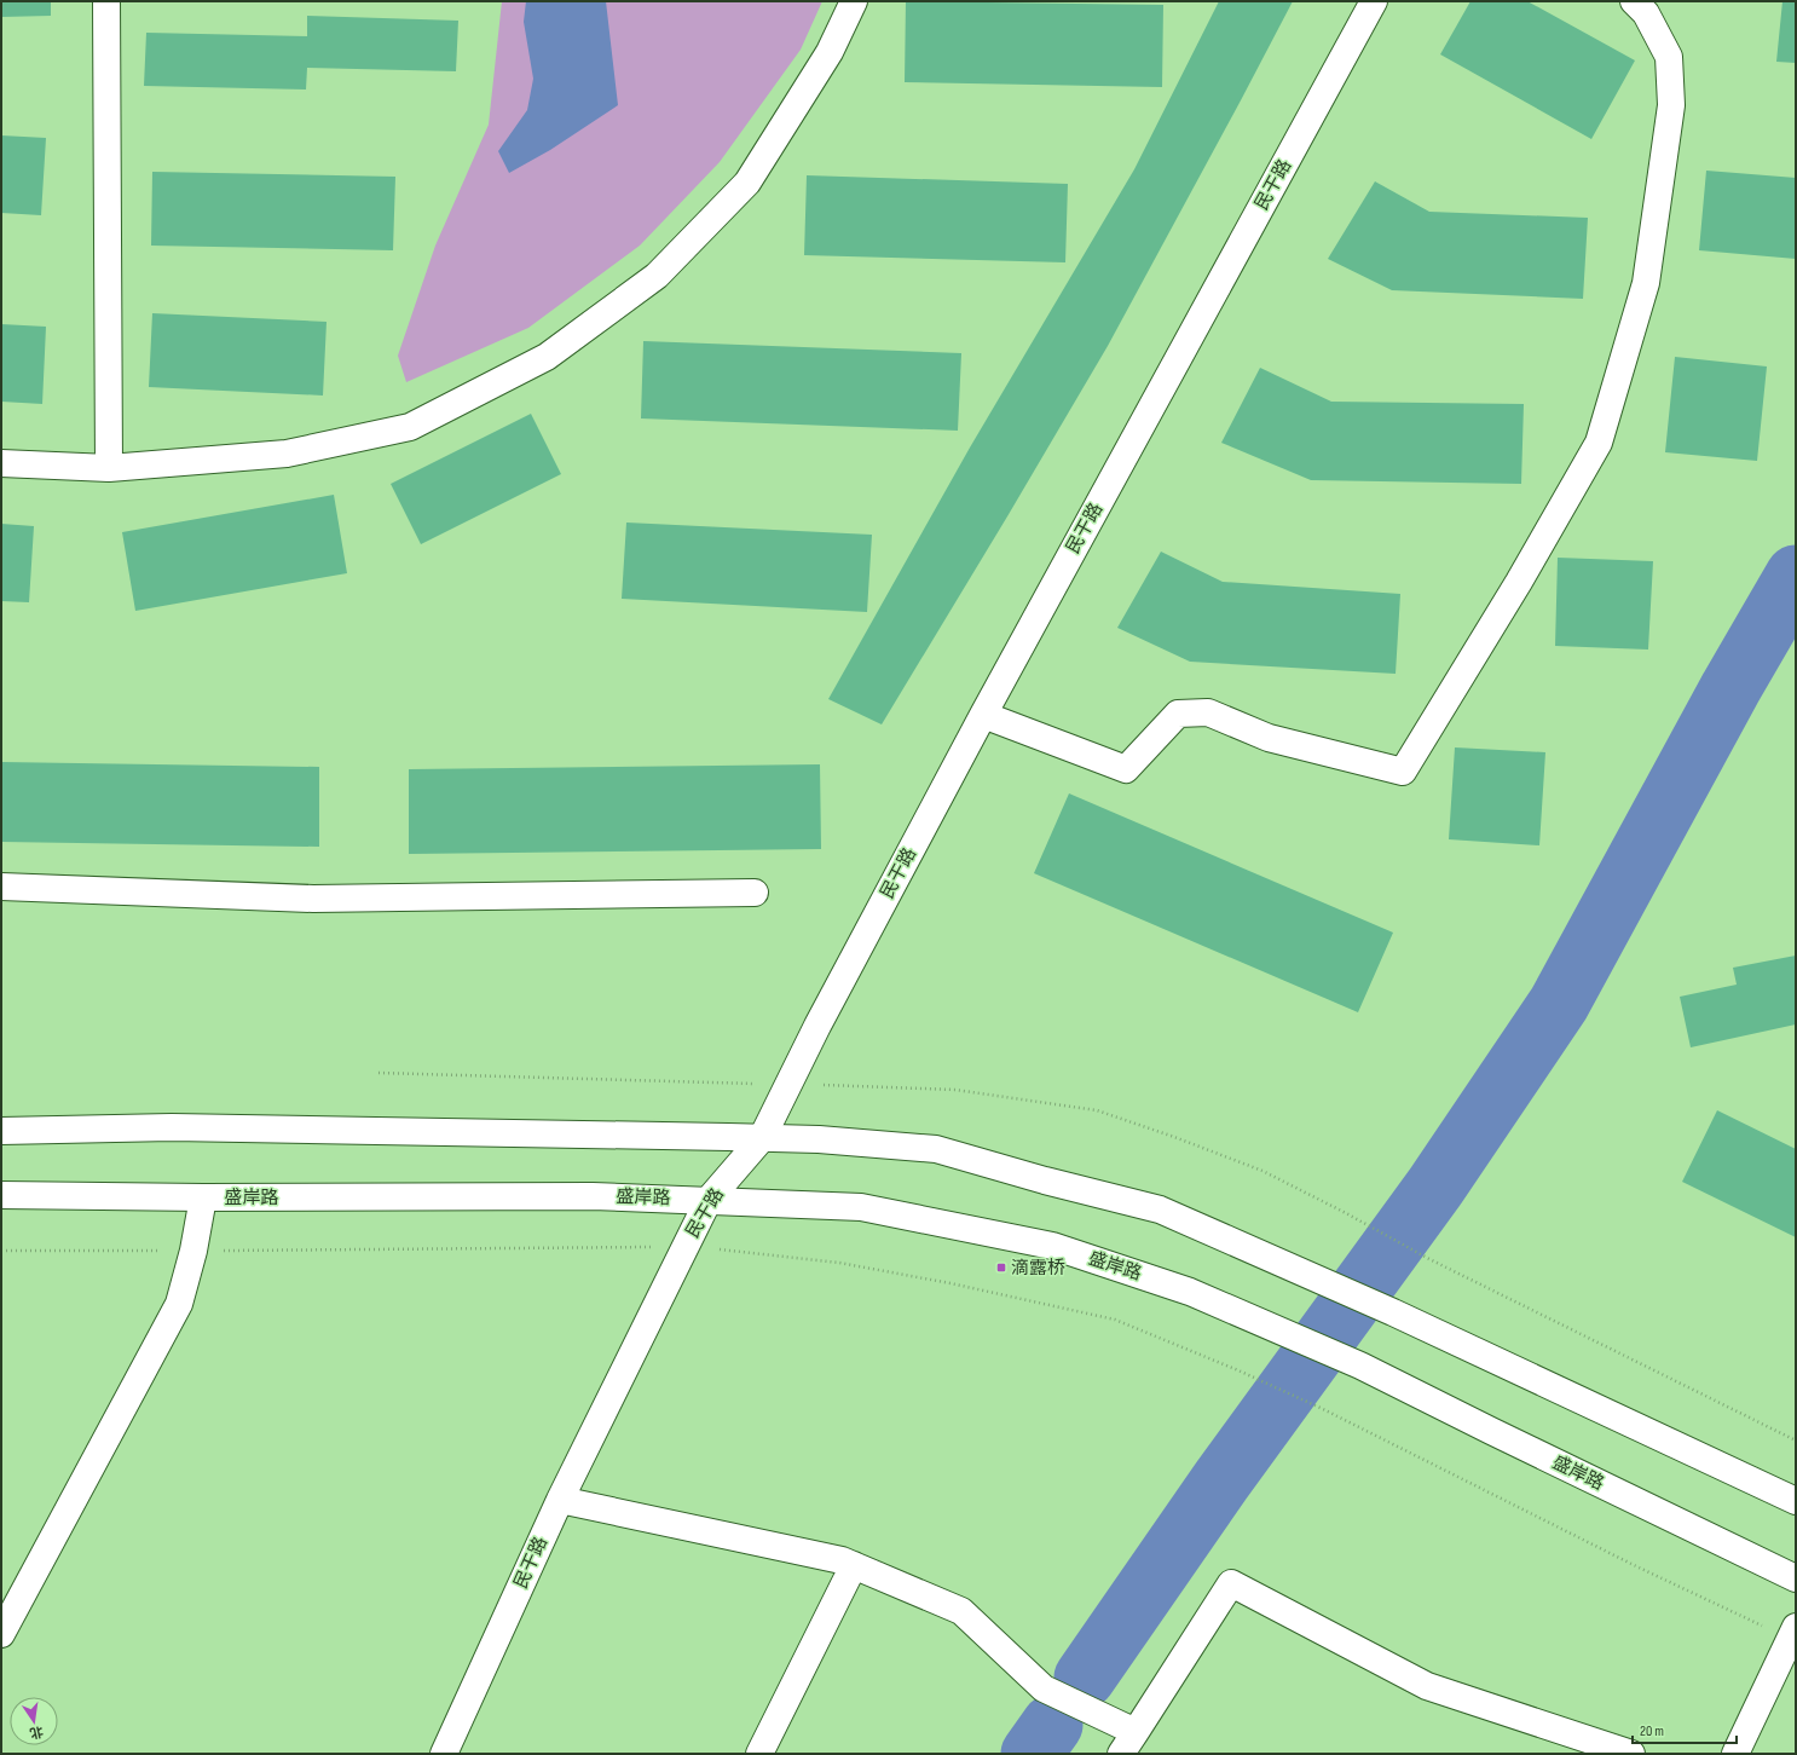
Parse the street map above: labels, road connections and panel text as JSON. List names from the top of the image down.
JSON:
{
  "streets": {
    "main road": ["民干路", "盛岸路"]
  },
  "crossings": [
    ["民干路", "盛岸路"]
  ],
  "places": {
    "transit": ["滴露桥"]
  },
  "scale_bar": "20 m",
  "north": "bottom"
}
